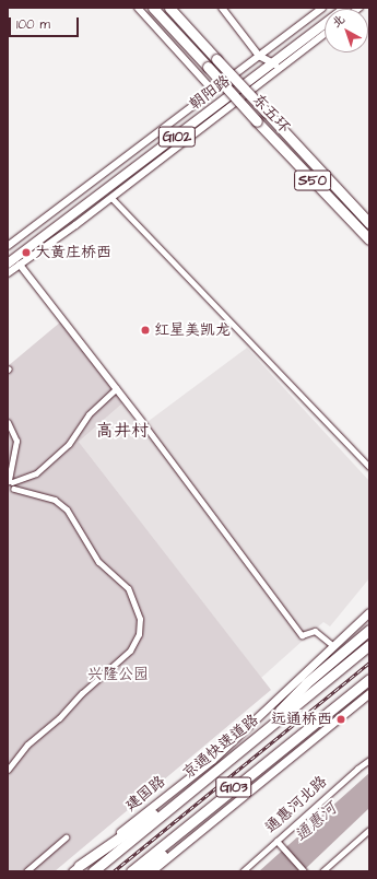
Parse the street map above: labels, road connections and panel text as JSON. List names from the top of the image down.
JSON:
{
  "streets": {
    "highway": [
      "朝阳路",
      "东五环",
      "G102",
      "S50",
      "京通快速道路",
      "G103"
    ],
    "main road": ["建国路"],
    "street": ["通惠河北路"]
  },
  "districts": ["高井村"],
  "water": ["通惠河"],
  "parks": ["兴隆公园"],
  "places": ["大黄庄桥西", "红星美凯龙", "远通桥西"],
  "scale_bar": "100 m",
  "north": "top left"
}
